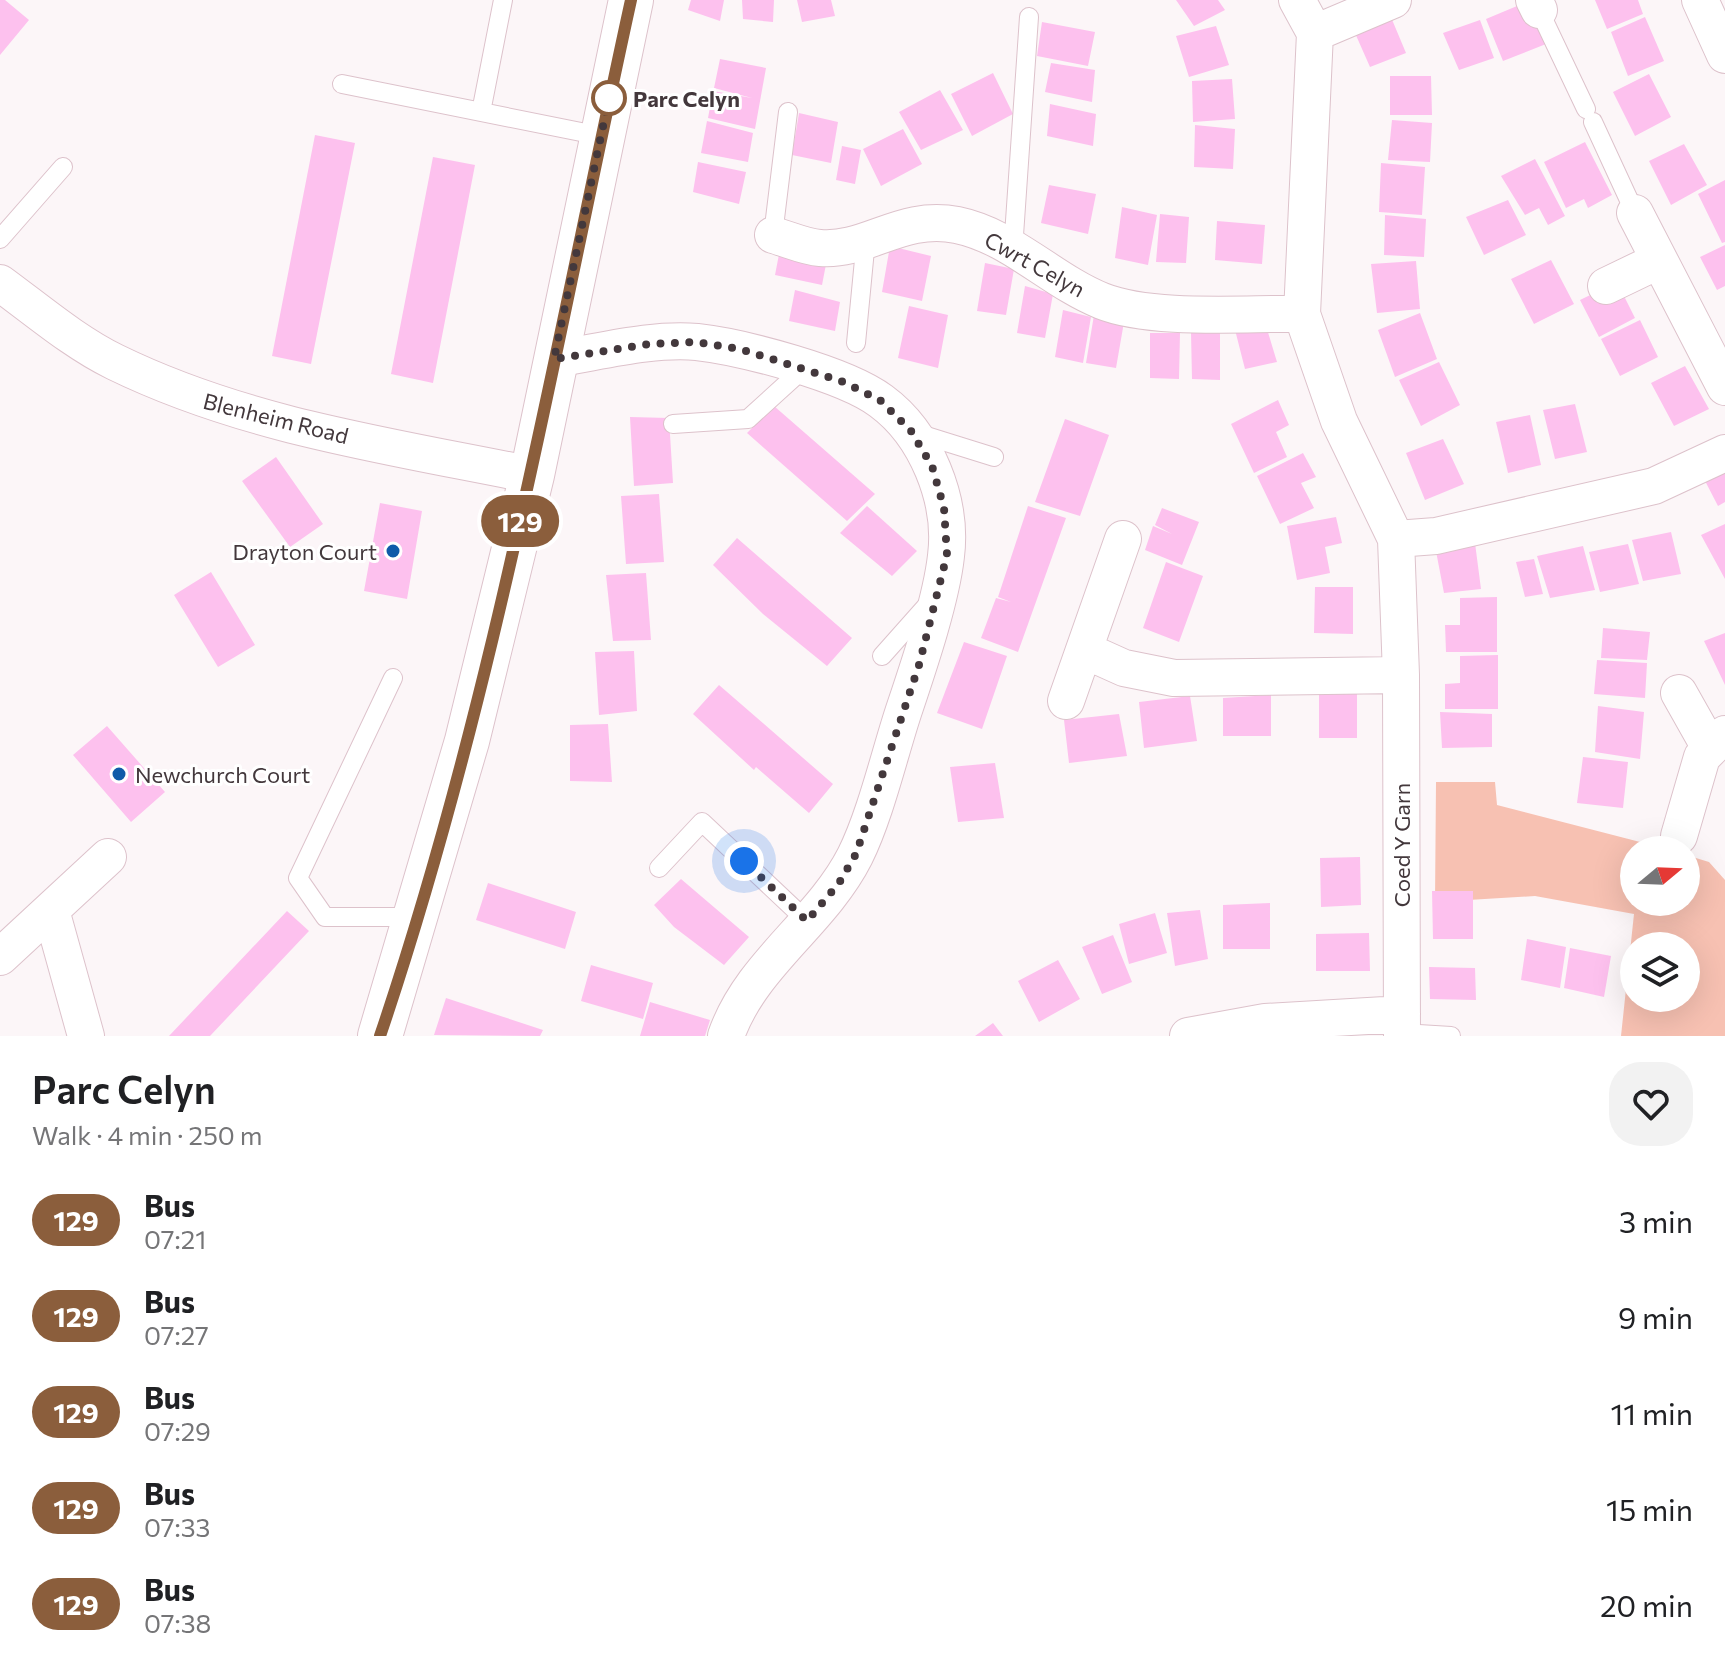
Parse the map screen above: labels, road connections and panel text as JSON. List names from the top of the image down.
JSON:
{
  "streets": {
    "street": ["Cwrt Celyn", "Blenheim Road", "Coed Y Garn"]
  },
  "places": ["Parc Celyn", "Drayton Court", "Newchurch Court"],
  "lines": ["bus line 129"],
  "north": "right",
  "page": {
    "on_map": "129",
    "heading": ["Parc Celyn", "Walk · 4 min · 250 m"],
    "list": [
      {
        "mark": "129",
        "name": "Bus",
        "note": "07:21",
        "value": "3 min"
      },
      {
        "mark": "129",
        "name": "Bus",
        "note": "07:27",
        "value": "9 min"
      },
      {
        "mark": "129",
        "name": "Bus",
        "note": "07:29",
        "value": "11 min"
      },
      {
        "mark": "129",
        "name": "Bus",
        "note": "07:33",
        "value": "15 min"
      },
      {
        "mark": "129",
        "name": "Bus",
        "note": "07:38",
        "value": "20 min"
      }
    ]
  }
}
